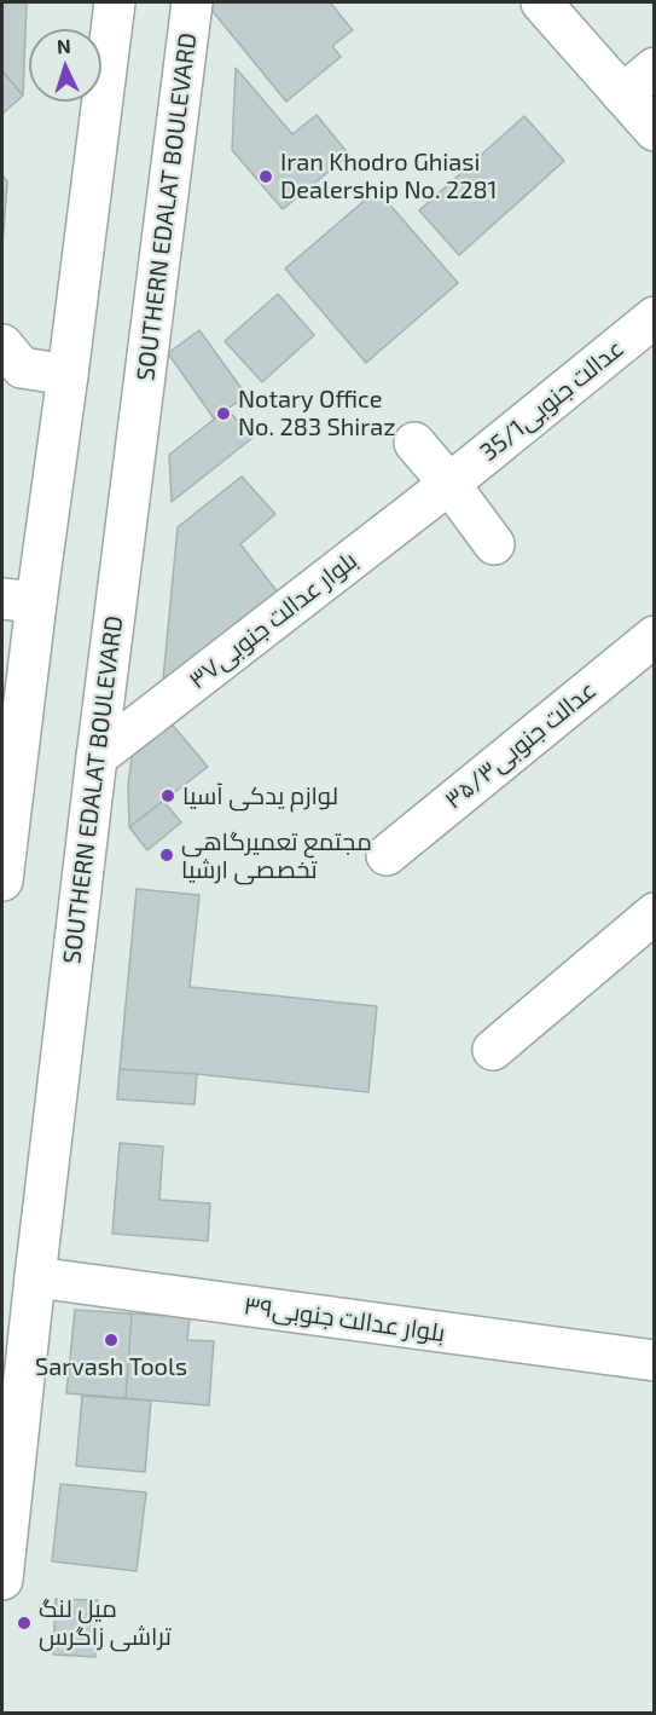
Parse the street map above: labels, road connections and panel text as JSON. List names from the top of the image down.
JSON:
{
  "streets": {
    "main road": [
      "SOUTHERN EDALAT BOULEVARD",
      "35/1عدالت جنوبی",
      "بلوار عدالت جنوبی۳۷",
      "عدالت جنوبی۳۵/۳",
      "۳۹بلوار عدالت جنوبی"
    ]
  },
  "crossings": [
    ["SOUTHERN EDALAT BOULEVARD", "بلوار عدالت جنوبی۳۷"],
    ["SOUTHERN EDALAT BOULEVARD", "۳۹بلوار عدالت جنوبی"],
    ["35/1عدالت جنوبی", "بلوار عدالت جنوبی۳۷"]
  ],
  "places": [
    "Iran Khodro Ghiasi Dealership No. 2281",
    "Notary Office No. 283 Shiraz",
    "لوازم یدکی آسیا",
    "مجتمع تعمیرگاهی تخصصی ارشیا",
    "Sarvash Tools",
    "میل لنگ تراشی زاگرس"
  ],
  "north": "top"
}
